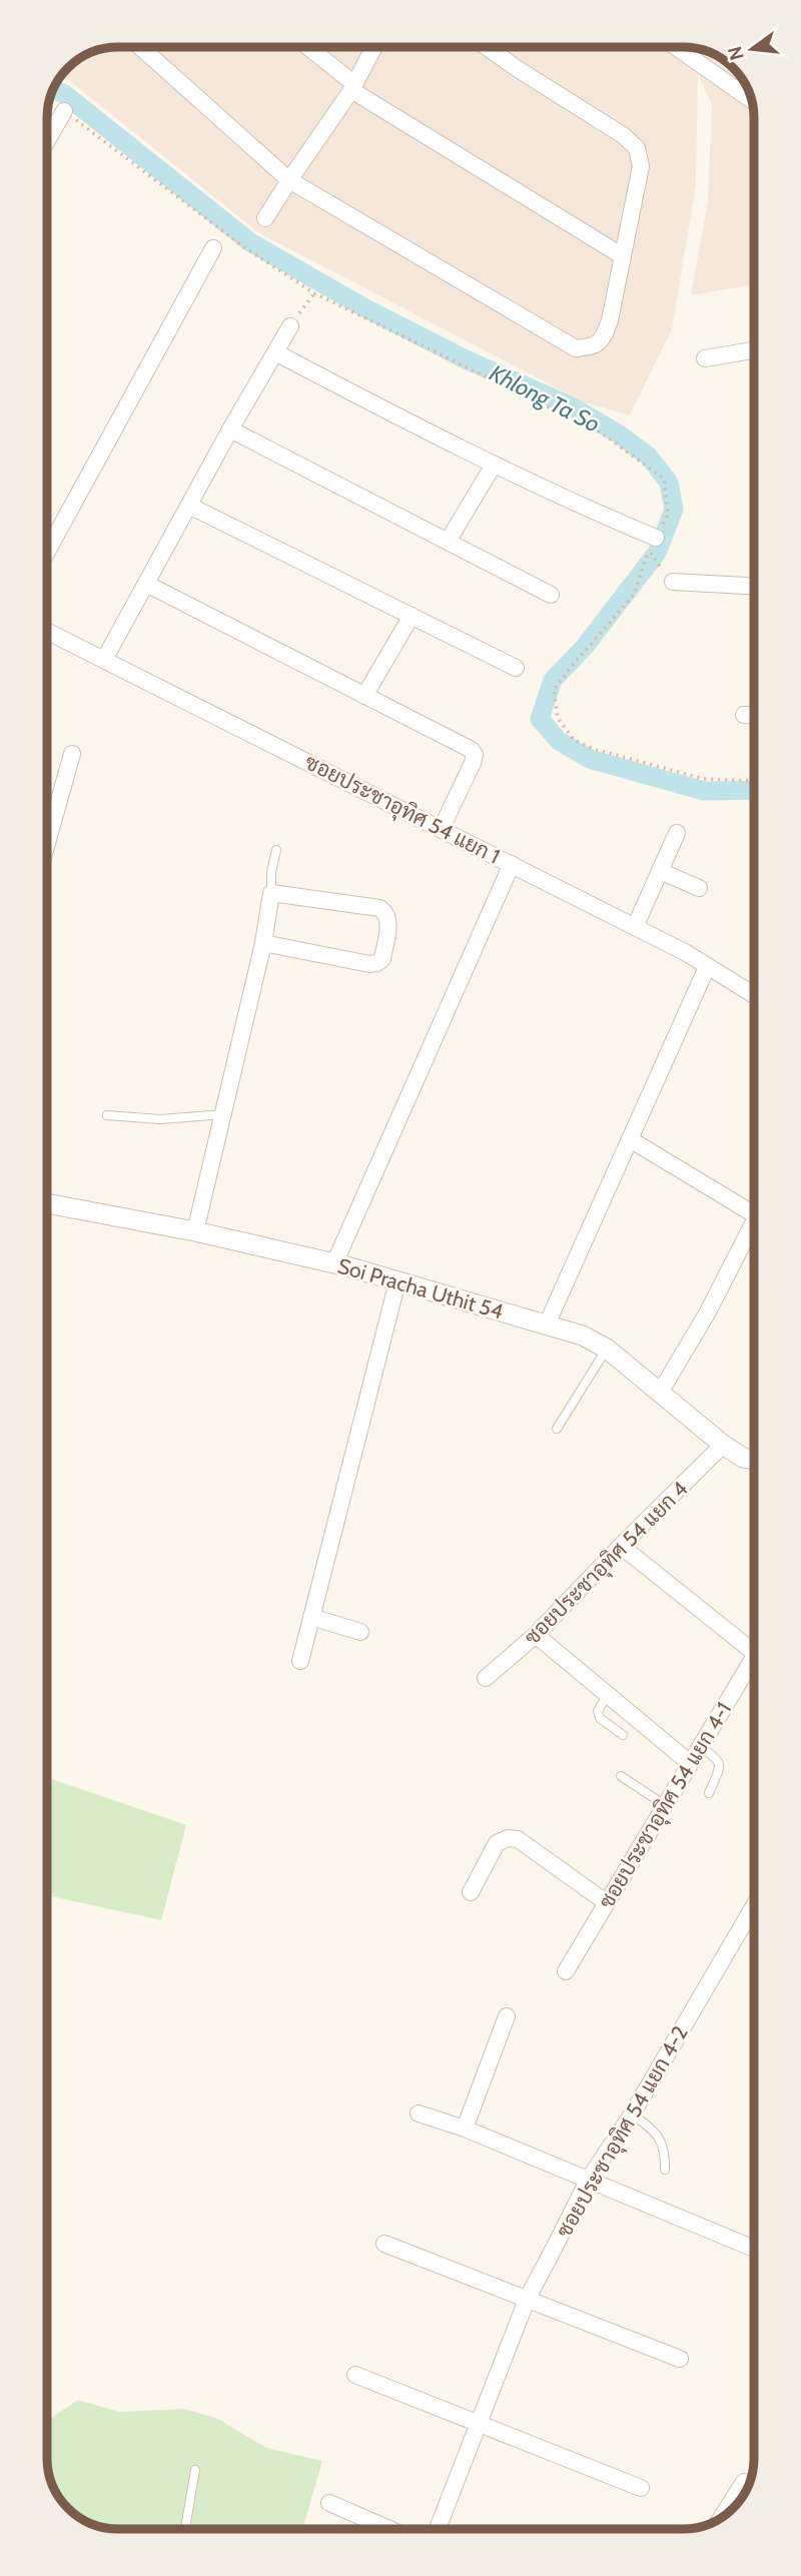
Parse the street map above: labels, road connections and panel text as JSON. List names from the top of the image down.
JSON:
{
  "streets": {
    "street": [
      "ซอยประชาอุทิศ 54 แยก 1",
      "Soi Pracha Uthit 54",
      "ซอยประชาอุทิศ 54 แยก 4",
      "ซอยประชาอุทิศ 54 แยก 4-1",
      "ซอยประชาอุทิศ 54 แยก 4-2"
    ]
  },
  "crossings": [
    ["Soi Pracha Uthit 54", "ซอยประชาอุทิศ 54 แยก 4"]
  ],
  "water": ["Khlong Ta So"],
  "north": "left"
}
